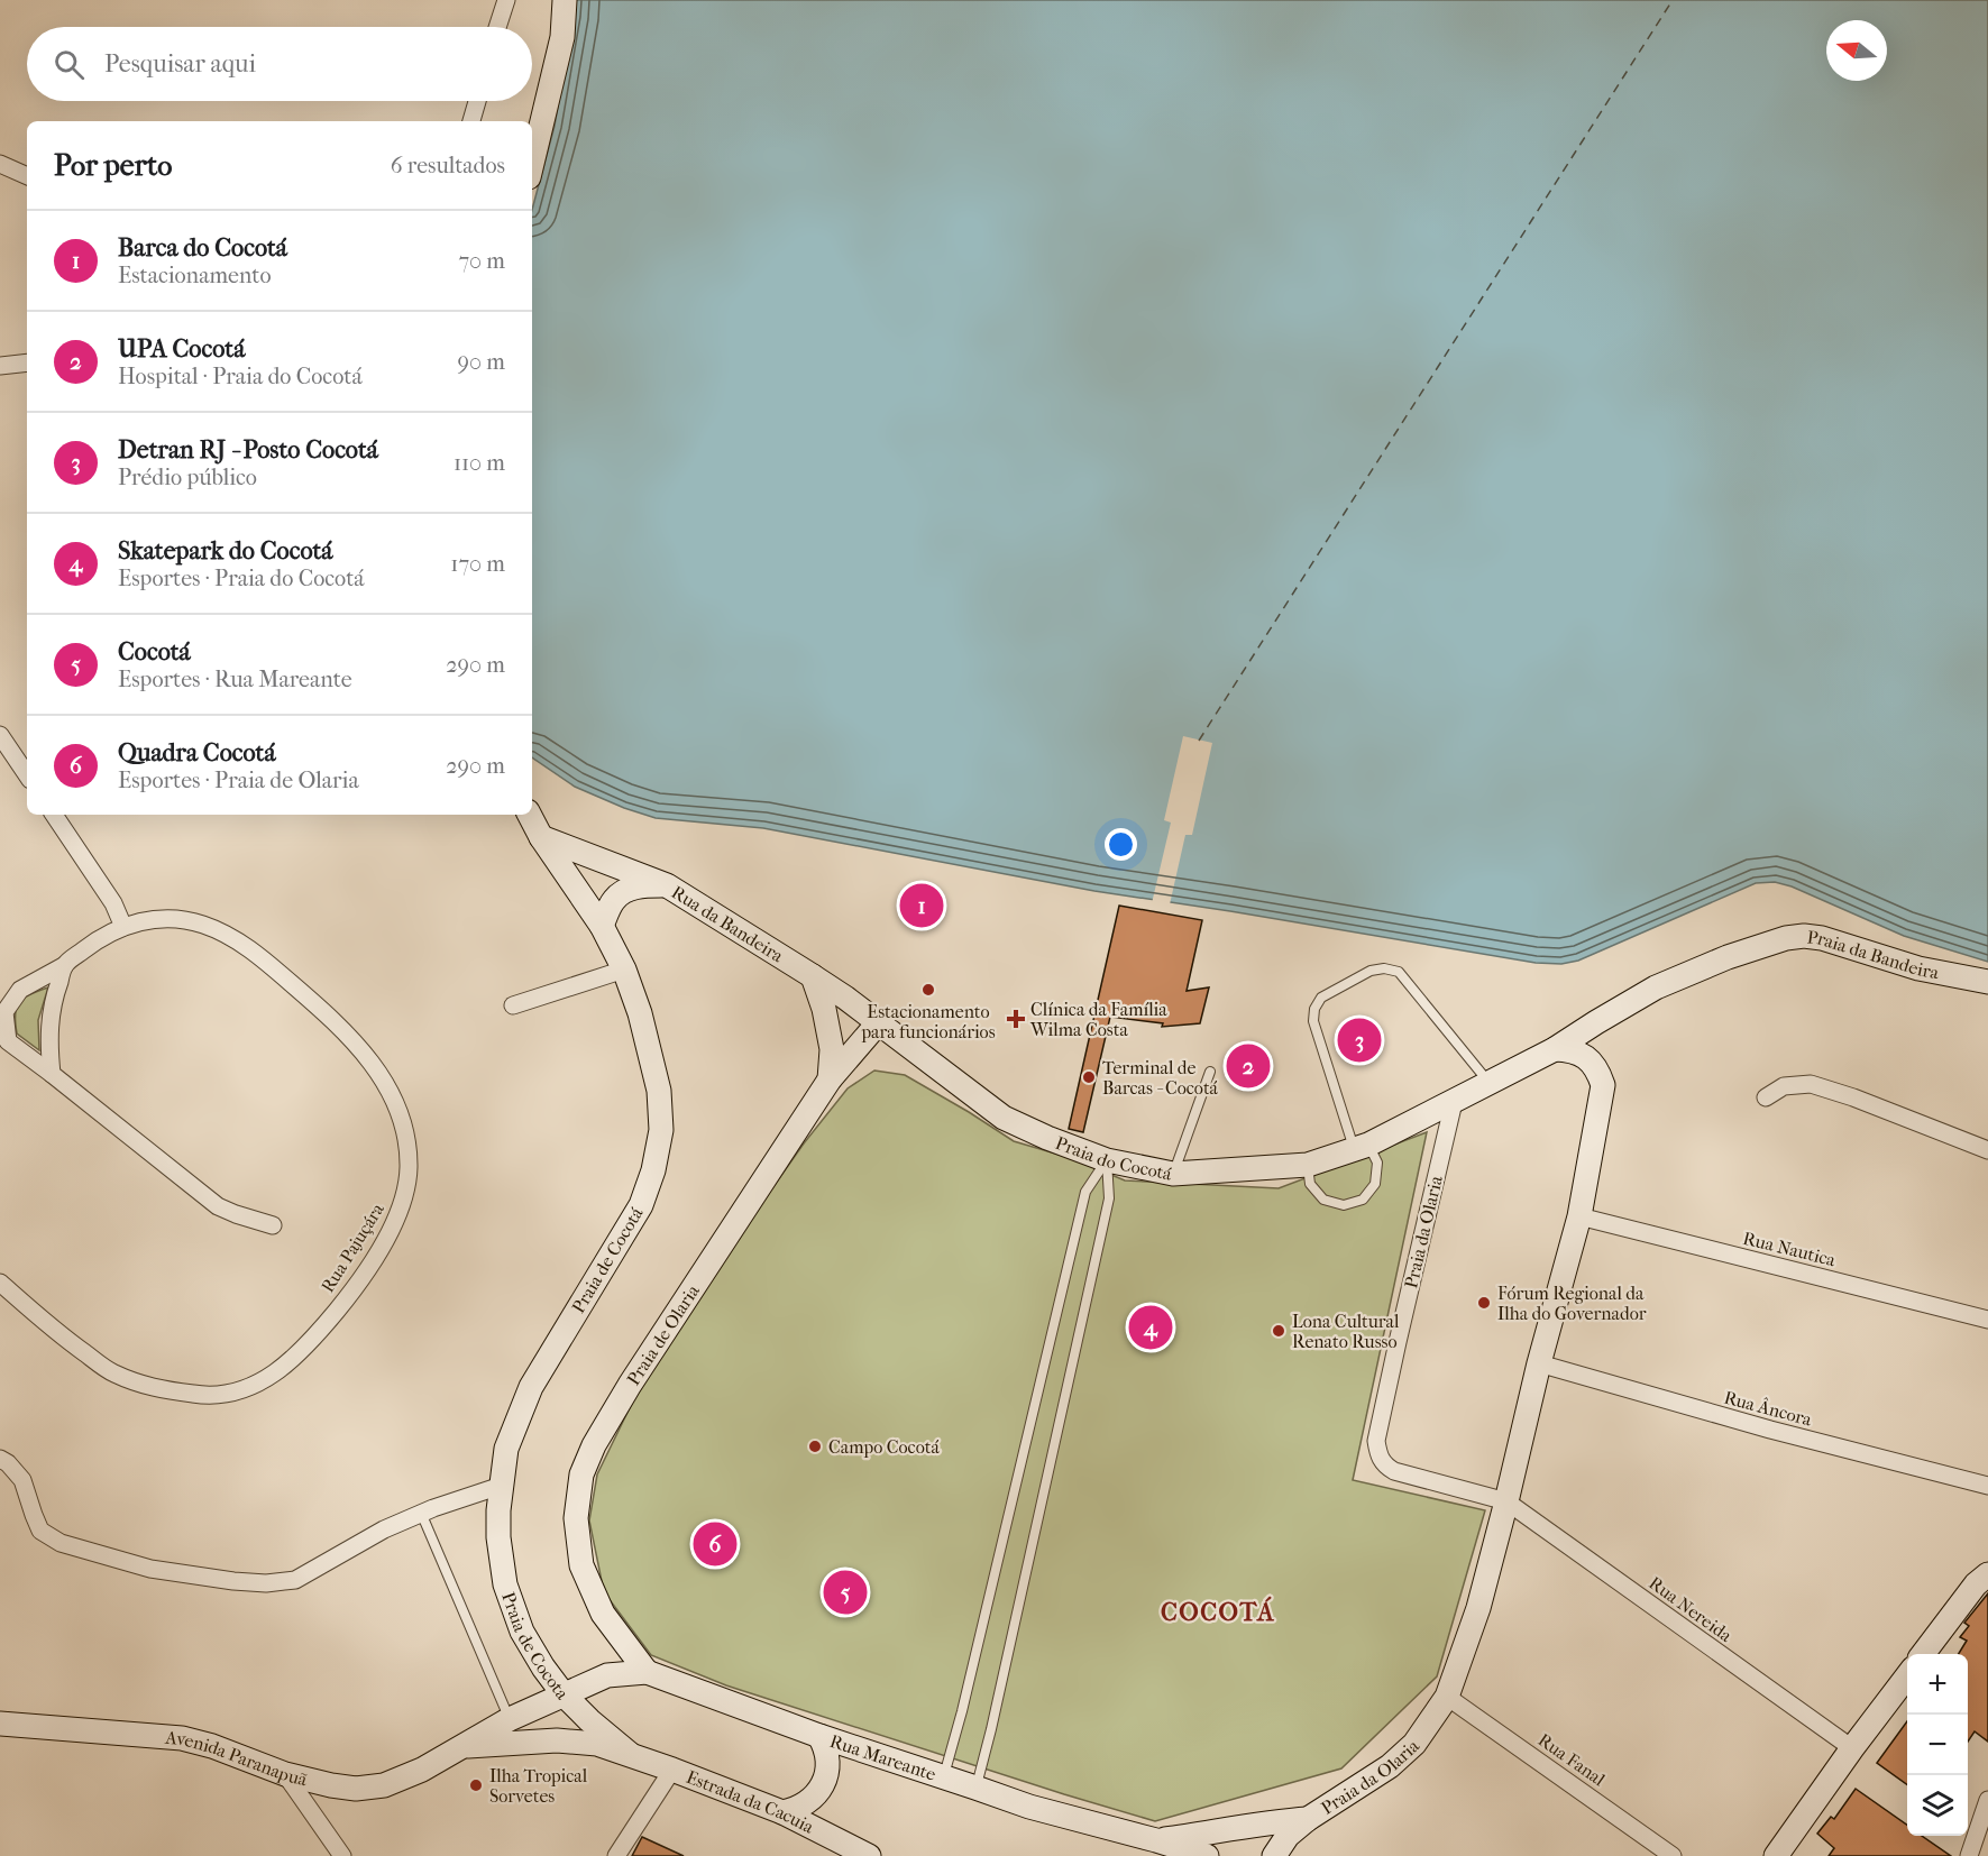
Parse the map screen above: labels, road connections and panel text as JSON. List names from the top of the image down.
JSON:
{
  "streets": {
    "street": [
      "Rua da Bandeira",
      "Praia da Bandeira",
      "Praia do Cocotá",
      "Praia da Olaria",
      "Rua Pajuçára",
      "Rua Nautica",
      "Praia de Cocotá",
      "Praia de Olaria",
      "Rua Âncora",
      "Rua Nereida",
      "Praia de Cocota",
      "Rua Mareante",
      "Avenida Paranapuã",
      "Rua Fanal",
      "Estrada da Cacuia"
    ]
  },
  "crossings": [
    ["Rua da Bandeira", "Praia do Cocotá"],
    ["Praia da Bandeira", "Praia da Olaria"],
    ["Praia do Cocotá", "Praia da Olaria"],
    ["Praia do Cocotá", "Praia de Olaria"],
    ["Praia da Olaria", "Rua Nautica"],
    ["Praia da Olaria", "Rua Âncora"],
    ["Praia da Olaria", "Rua Nereida"],
    ["Praia da Olaria", "Rua Mareante"],
    ["Praia da Olaria", "Rua Fanal"],
    ["Praia de Cocotá", "Praia de Cocota"],
    ["Praia de Olaria", "Rua Mareante"],
    ["Praia de Cocota", "Rua Mareante"],
    ["Praia de Cocota", "Avenida Paranapuã"],
    ["Praia de Cocota", "Estrada da Cacuia"],
    ["Rua Mareante", "Avenida Paranapuã"],
    ["Avenida Paranapuã", "Estrada da Cacuia"]
  ],
  "districts": ["COCOTÁ"],
  "places": {
    "other": [
      "Estacionamento para funcionários",
      "Terminal de Barcas - Cocotá",
      "Fórum Regional da Ilha do Governador",
      "Lona Cultural Renato Russo",
      "Campo Cocotá",
      "Ilha Tropical Sorvetes"
    ],
    "health": ["Clínica da Família Wilma Costa"]
  },
  "north": "left",
  "page": {
    "search": "Pesquisar aqui",
    "heading": ["Por perto", "6 resultados"],
    "list": [
      {
        "mark": "1",
        "name": "Barca do Cocotá",
        "note": "Estacionamento",
        "value": "70 m"
      },
      {
        "mark": "2",
        "name": "UPA Cocotá",
        "note": "Hospital · Praia do Cocotá",
        "value": "90 m"
      },
      {
        "mark": "3",
        "name": "Detran RJ - Posto Cocotá",
        "note": "Prédio público",
        "value": "110 m"
      },
      {
        "mark": "4",
        "name": "Skatepark do Cocotá",
        "note": "Esportes · Praia do Cocotá",
        "value": "170 m"
      },
      {
        "mark": "5",
        "name": "Cocotá",
        "note": "Esportes · Rua Mareante",
        "value": "290 m"
      },
      {
        "mark": "6",
        "name": "Quadra Cocotá",
        "note": "Esportes · Praia de Olaria",
        "value": "290 m"
      }
    ],
    "pins": [
      "1",
      "3",
      "2",
      "4",
      "6",
      "5"
    ],
    "map_buttons": ["+", "−"]
  }
}
